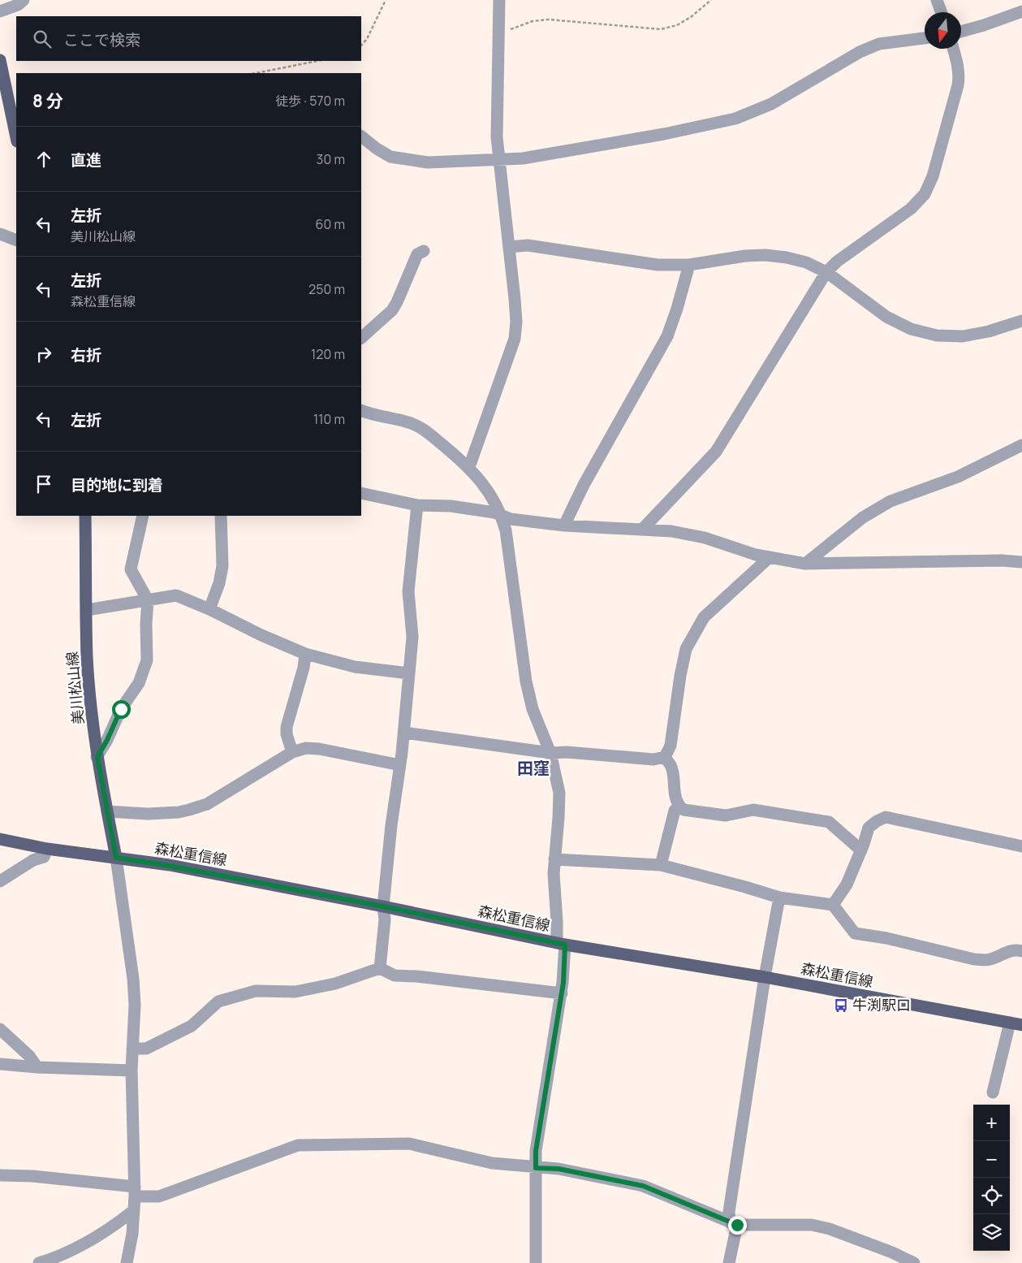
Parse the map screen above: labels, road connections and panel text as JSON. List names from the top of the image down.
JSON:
{
  "streets": {
    "main road": ["美川松山線", "森松重信線"]
  },
  "crossings": [
    ["美川松山線", "森松重信線"]
  ],
  "districts": ["田窪"],
  "places": {
    "bus stop": ["牛渕駅口"]
  },
  "north": "bottom",
  "page": {
    "search": "ここで検索",
    "heading": ["8 分", "徒歩 · 570 m"],
    "list": [
      ["直進", "30 m"],
      ["左折", "美川松山線", "60 m"],
      ["左折", "森松重信線", "250 m"],
      ["右折", "120 m"],
      ["左折", "110 m"],
      "目的地に到着"
    ],
    "map_buttons": ["+", "−"]
  }
}
